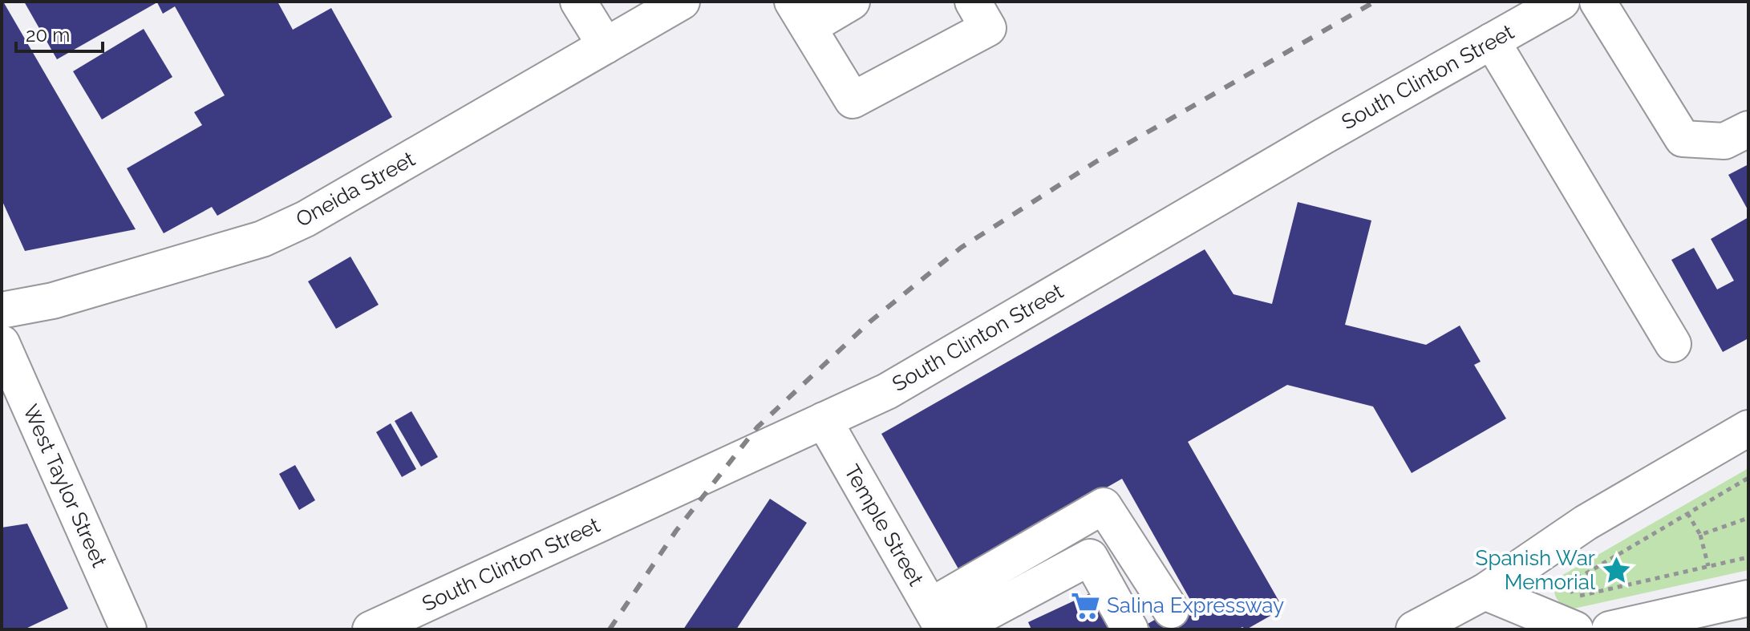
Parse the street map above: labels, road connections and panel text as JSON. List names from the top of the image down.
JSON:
{
  "streets": {
    "street": [
      "South Clinton Street",
      "Oneida Street",
      "West Taylor Street",
      "Temple Street"
    ]
  },
  "crossings": [
    ["South Clinton Street", "Temple Street"]
  ],
  "places": {
    "place": ["Spanish War Memorial"],
    "supermarket": ["Salina Expressway"]
  },
  "scale_bar": "20 m"
}
